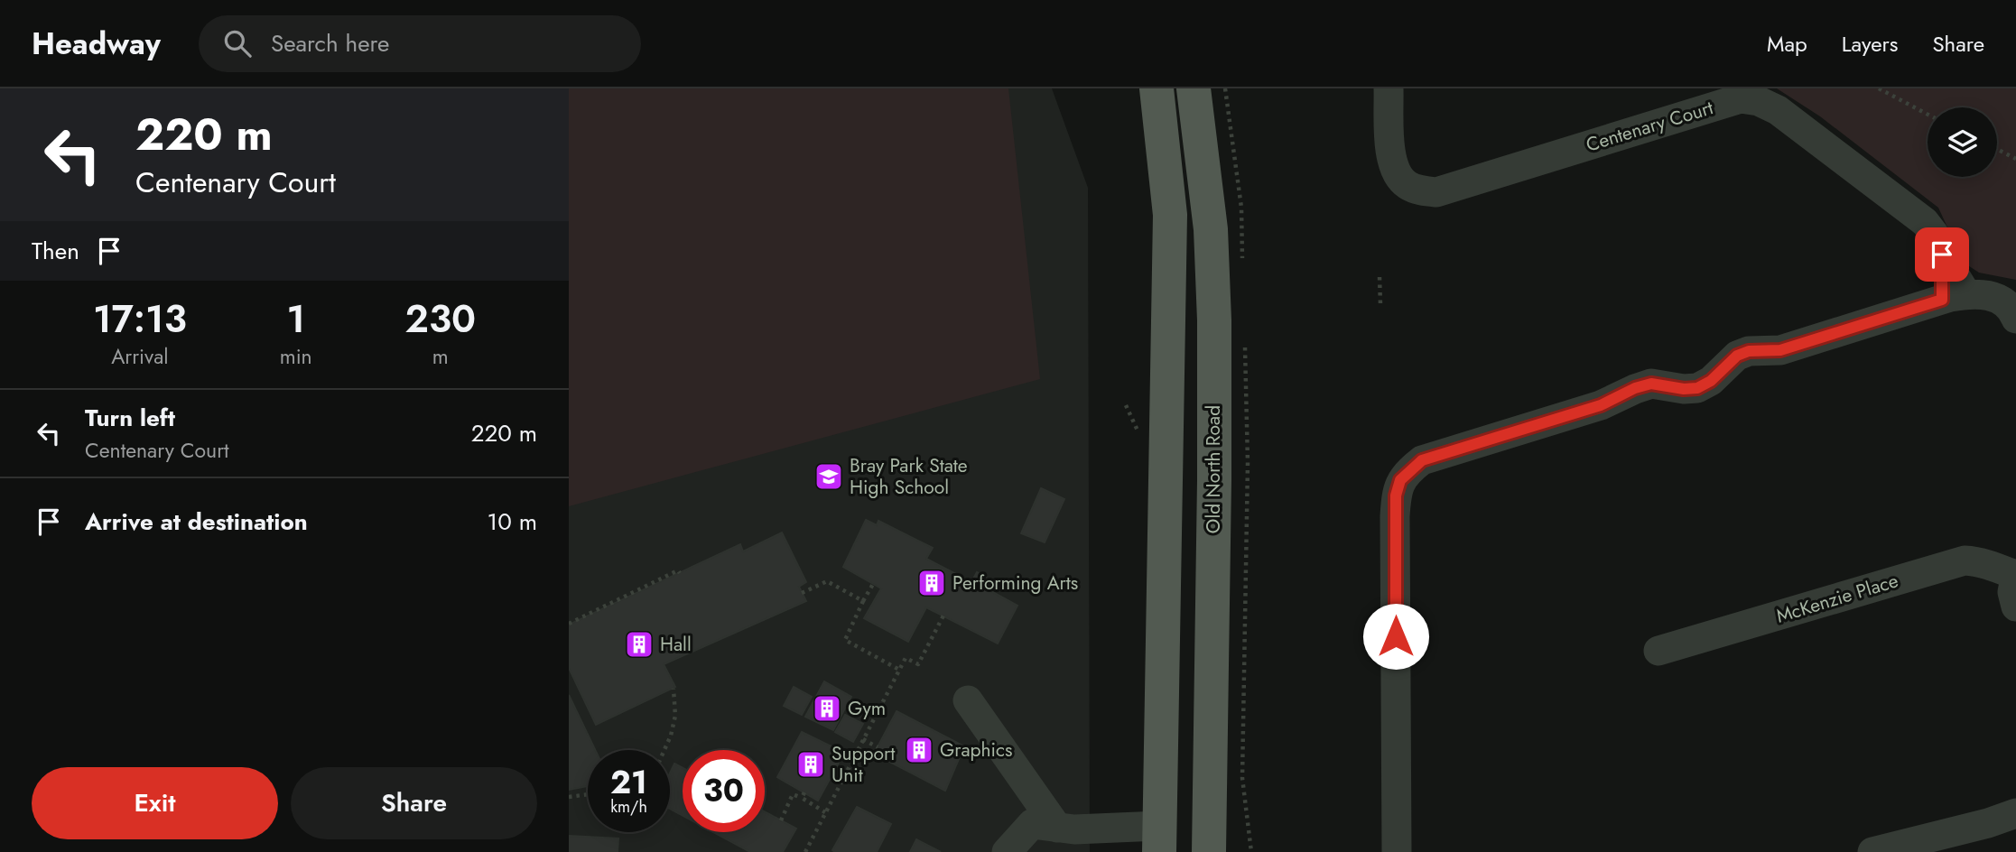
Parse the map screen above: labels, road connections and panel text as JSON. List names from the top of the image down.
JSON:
{
  "streets": {
    "main road": ["Old North Road"],
    "street": ["Centenary Court", "McKenzie Place"]
  },
  "places": {
    "school or university": ["Bray Park State High School"],
    "building": [
      "Performing Arts",
      "Hall",
      "Gym",
      "Graphics",
      "Support Unit"
    ]
  },
  "page": {
    "header": "Headway",
    "search": "Search here",
    "nav": ["Map", "Layers", "Share"],
    "turn": ["220 m", "Centenary Court"],
    "then": "Then",
    "eta": [
      "17:13",
      "Arrival",
      "1",
      "min",
      "230",
      "m"
    ],
    "list": [
      {
        "name": "Turn left",
        "note": "Centenary Court",
        "value": "220 m"
      },
      {
        "name": "Arrive at destination",
        "value": "10 m"
      }
    ],
    "speed": "21 km/h",
    "limit": "30",
    "buttons": ["Exit", "Share"]
  }
}
